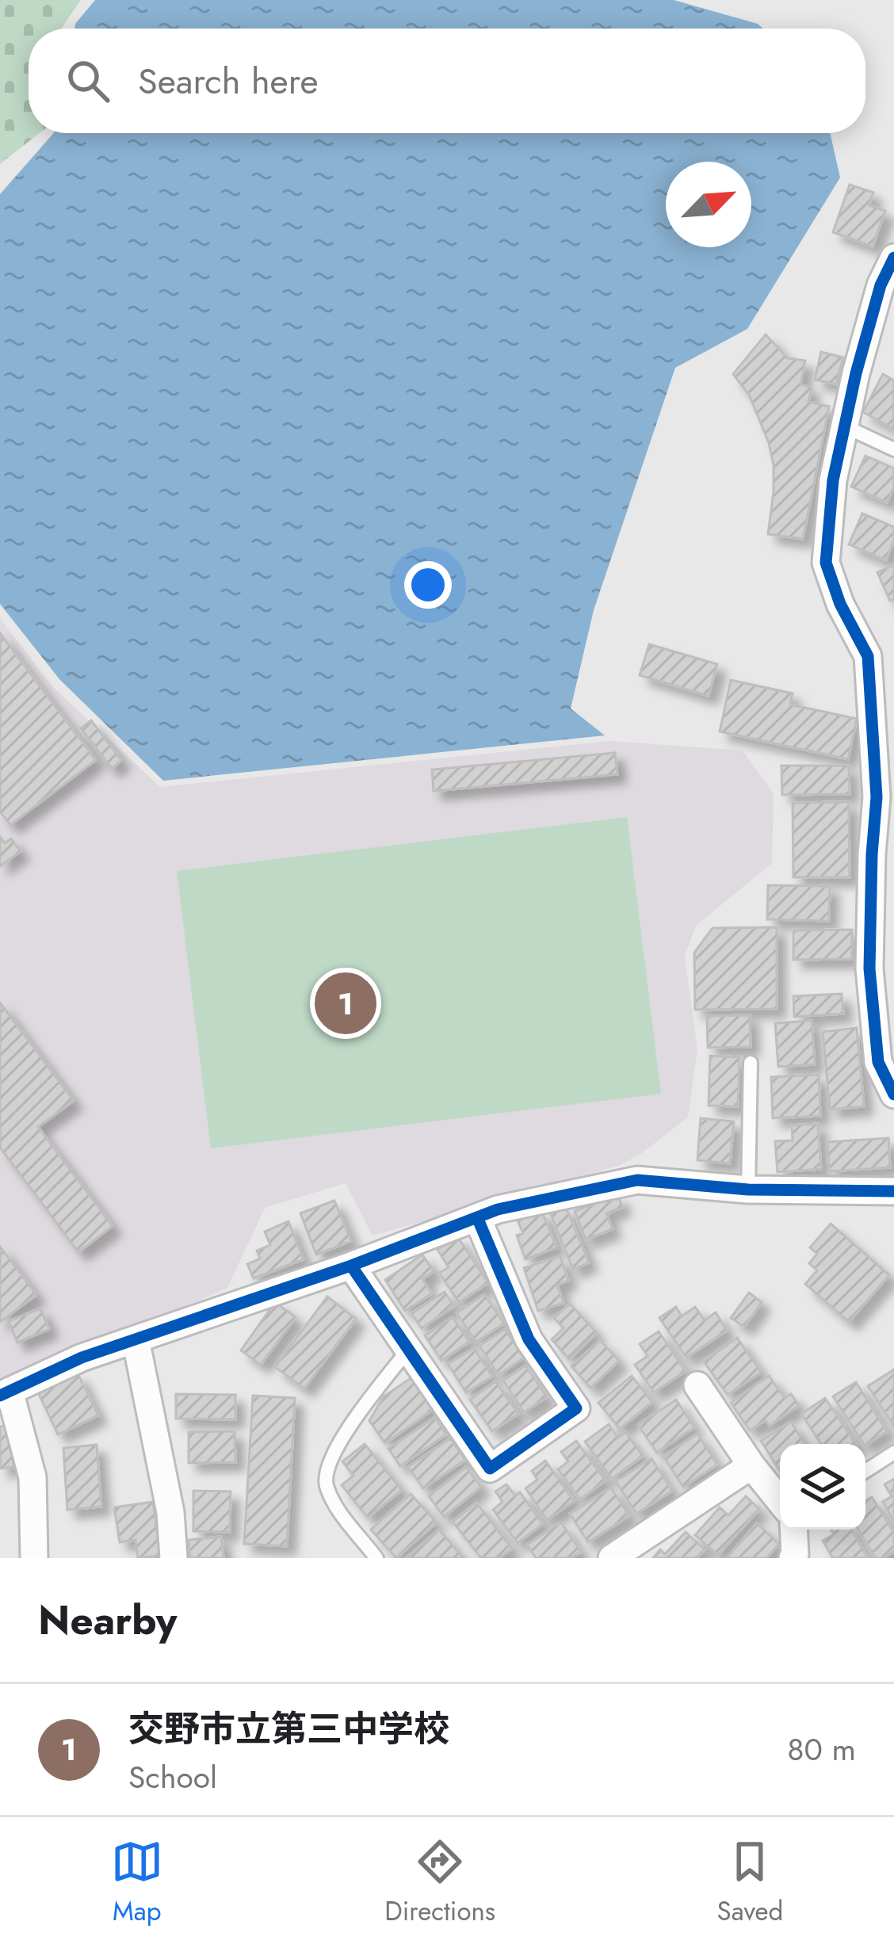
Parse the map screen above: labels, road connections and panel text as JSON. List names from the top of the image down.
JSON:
{
  "north": "top right",
  "page": {
    "search": "Search here",
    "pins": "1",
    "heading": "Nearby",
    "list": [
      {
        "mark": "1",
        "name": "交野市立第三中学校",
        "note": "School",
        "value": "80 m"
      }
    ],
    "nav": ["Map", "Directions", "Saved"]
  }
}
